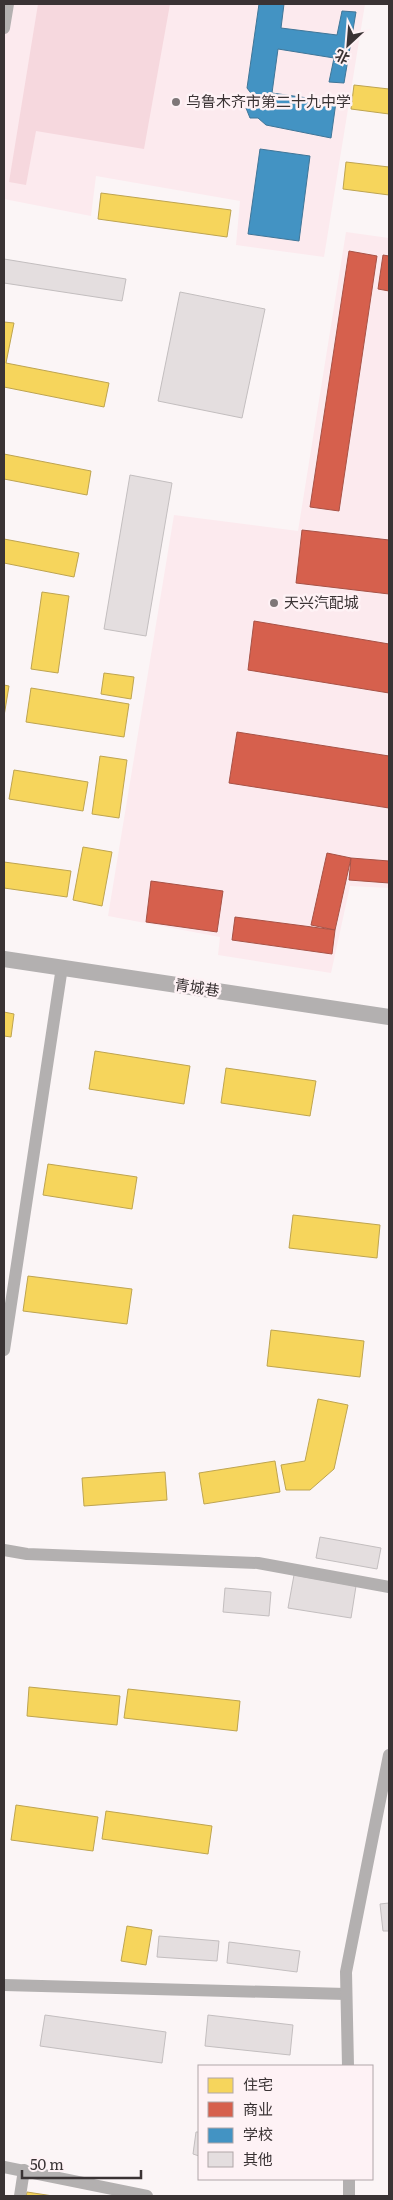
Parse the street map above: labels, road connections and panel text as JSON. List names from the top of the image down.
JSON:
{
  "streets": {
    "street": ["青城巷"]
  },
  "places": ["乌鲁木齐市第二十九中学", "天兴汽配城"],
  "legend": [
    "住宅",
    "商业",
    "学校",
    "其他"
  ],
  "scale_bar": "50 m",
  "north": "bottom left"
}
